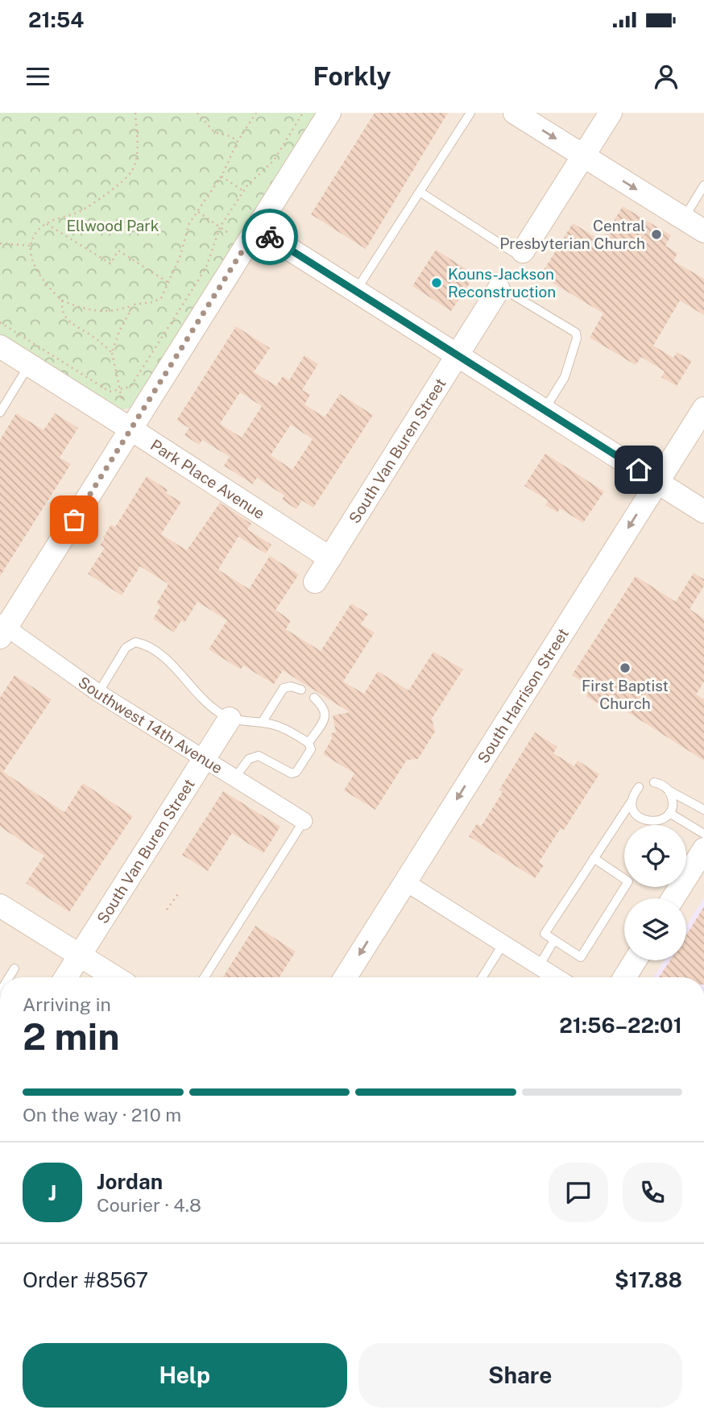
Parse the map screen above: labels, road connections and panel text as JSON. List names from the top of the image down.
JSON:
{
  "streets": {
    "street": [
      "South Van Buren Street",
      "Park Place Avenue",
      "South Harrison Street",
      "Southwest 14th Avenue"
    ]
  },
  "crossings": [
    ["South Van Buren Street", "Park Place Avenue"],
    ["South Van Buren Street", "Southwest 14th Avenue"]
  ],
  "one_way": ["South Harrison Street"],
  "parks": ["Ellwood Park"],
  "places": ["Central Presbyterian Church", "Kouns-Jackson Reconstruction", "First Baptist Church"],
  "page": {
    "status": "21:54",
    "header": "Forkly",
    "heading": ["2 min", "Arriving in", "21:56–22:01"],
    "panel": [
      "Jordan",
      "Courier · 4.8",
      "Order #8567",
      "$17.88"
    ],
    "bar": "On the way · 210 m",
    "round": "J",
    "buttons": ["Help", "Share"]
  }
}
